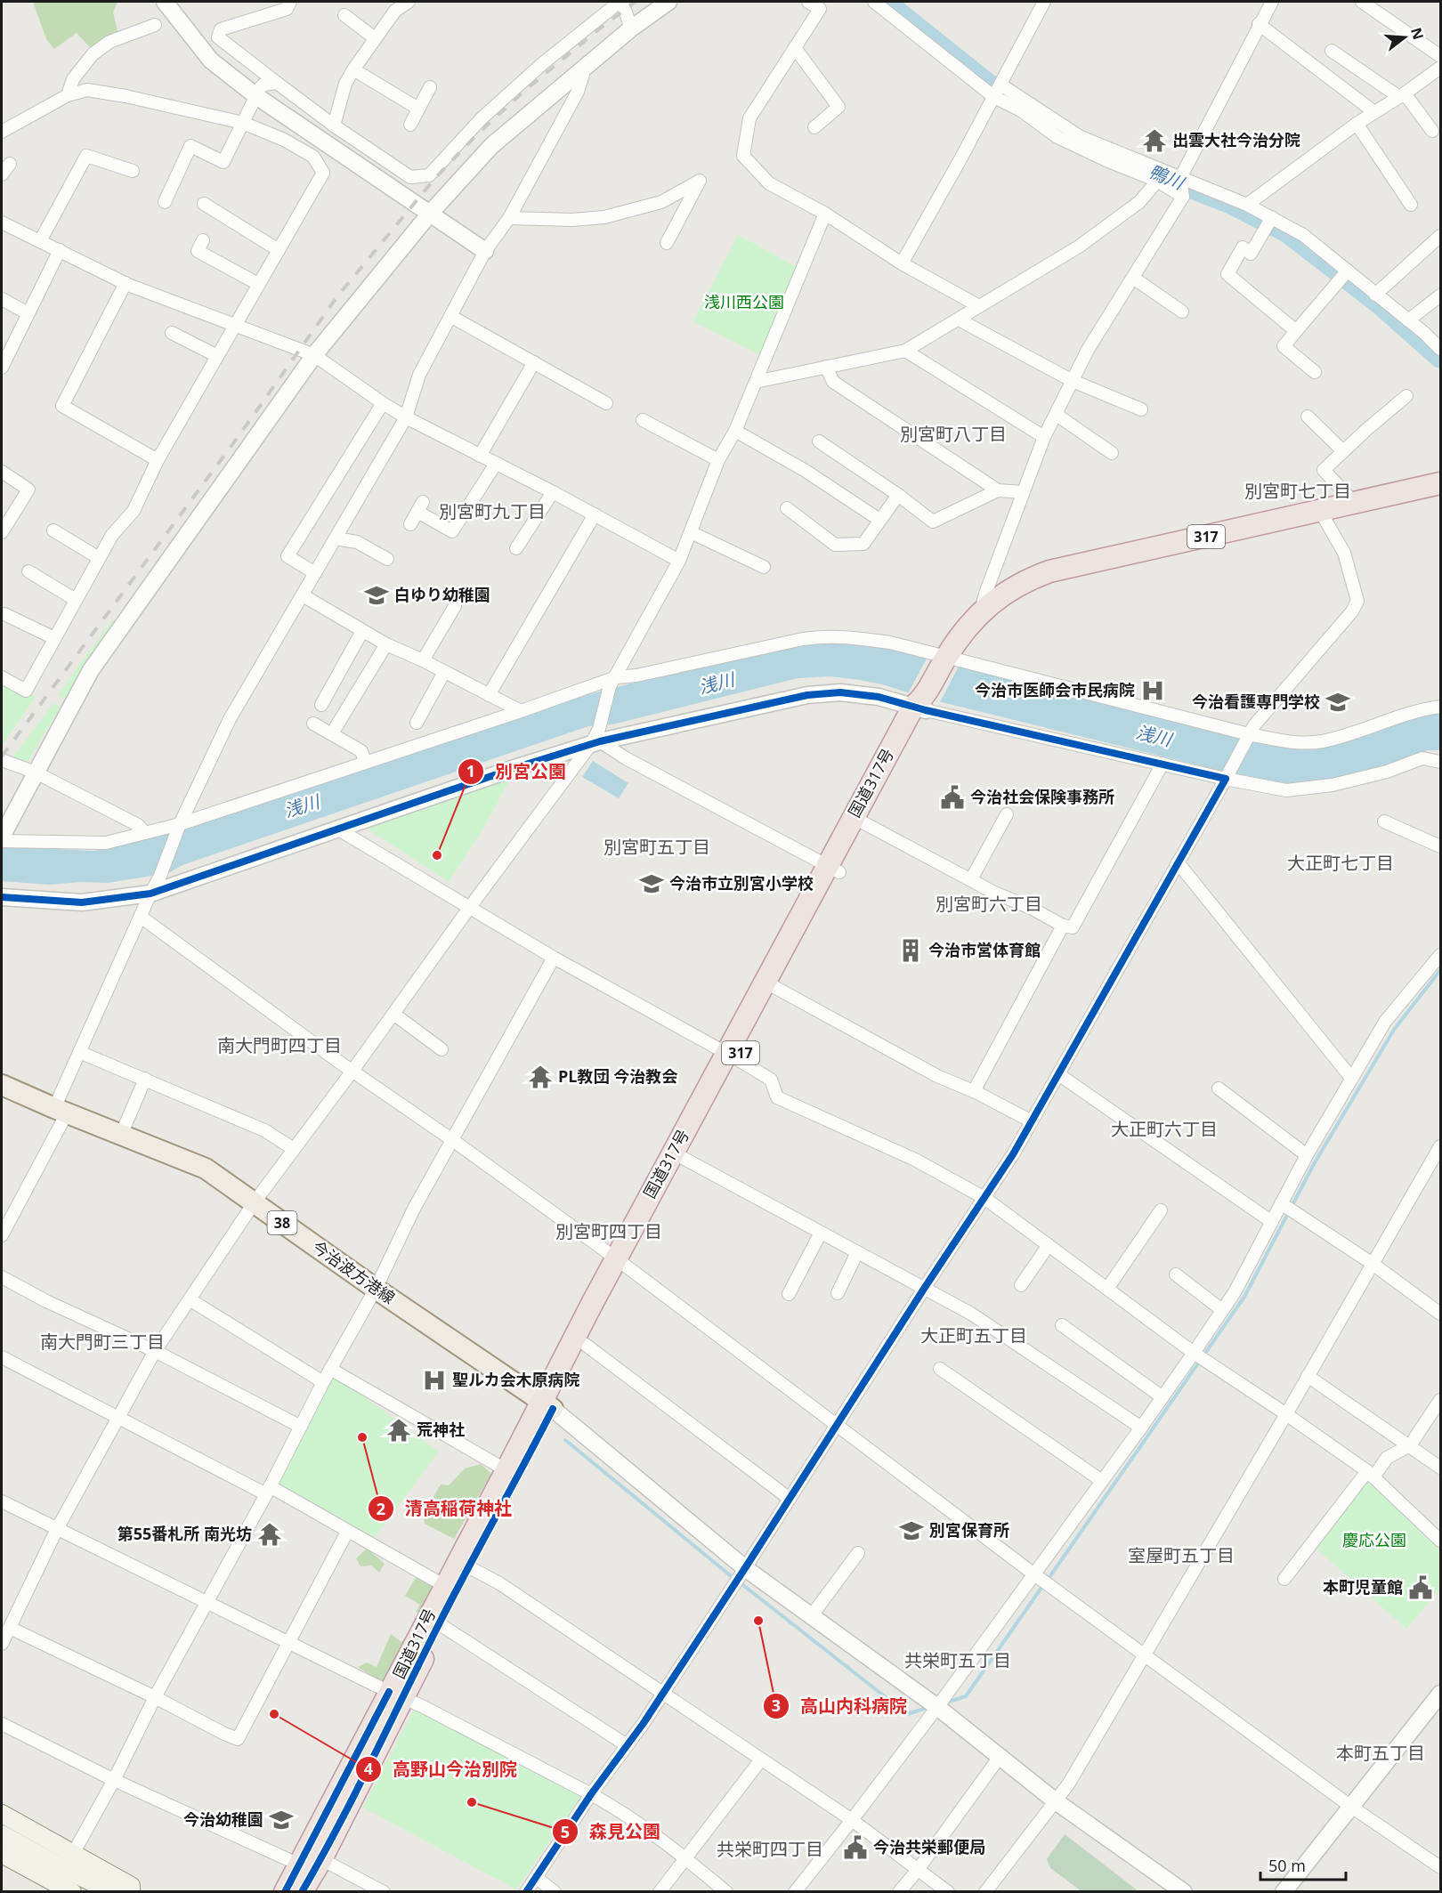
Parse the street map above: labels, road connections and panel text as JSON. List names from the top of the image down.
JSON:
{
  "streets": {
    "highway": ["317", "国道317号"],
    "main road": ["38", "今治波方港線"]
  },
  "crossings": [
    ["国道317号", "今治波方港線"]
  ],
  "districts": [
    "別宮町八丁目",
    "別宮町七丁目",
    "別宮町九丁目",
    "別宮町五丁目",
    "大正町七丁目",
    "別宮町六丁目",
    "南大門町四丁目",
    "大正町六丁目",
    "別宮町四丁目",
    "大正町五丁目",
    "南大門町三丁目",
    "室屋町五丁目",
    "共栄町五丁目",
    "本町五丁目",
    "共栄町四丁目"
  ],
  "water": ["鴨川", "浅川"],
  "parks": ["浅川西公園", "慶応公園"],
  "places": {
    "temple": [
      "出雲大社今治分院",
      "PL教団 今治教会",
      "荒神社",
      "第55番札所 南光坊"
    ],
    "school or university": [
      "白ゆり幼稚園",
      "今治看護専門学校",
      "今治市立別宮小学校",
      "別宮保育所",
      "今治幼稚園"
    ],
    "hospital": ["今治市医師会市民病院", "聖ルカ会木原病院"],
    "public building": ["今治社会保険事務所", "本町児童館", "今治共栄郵便局"],
    "other": [
      "別宮公園",
      "清高稲荷神社",
      "高山内科病院",
      "高野山今治別院",
      "森見公園"
    ],
    "building": ["今治市営体育館"]
  },
  "scale_bar": "50 m",
  "north": "right"
}
